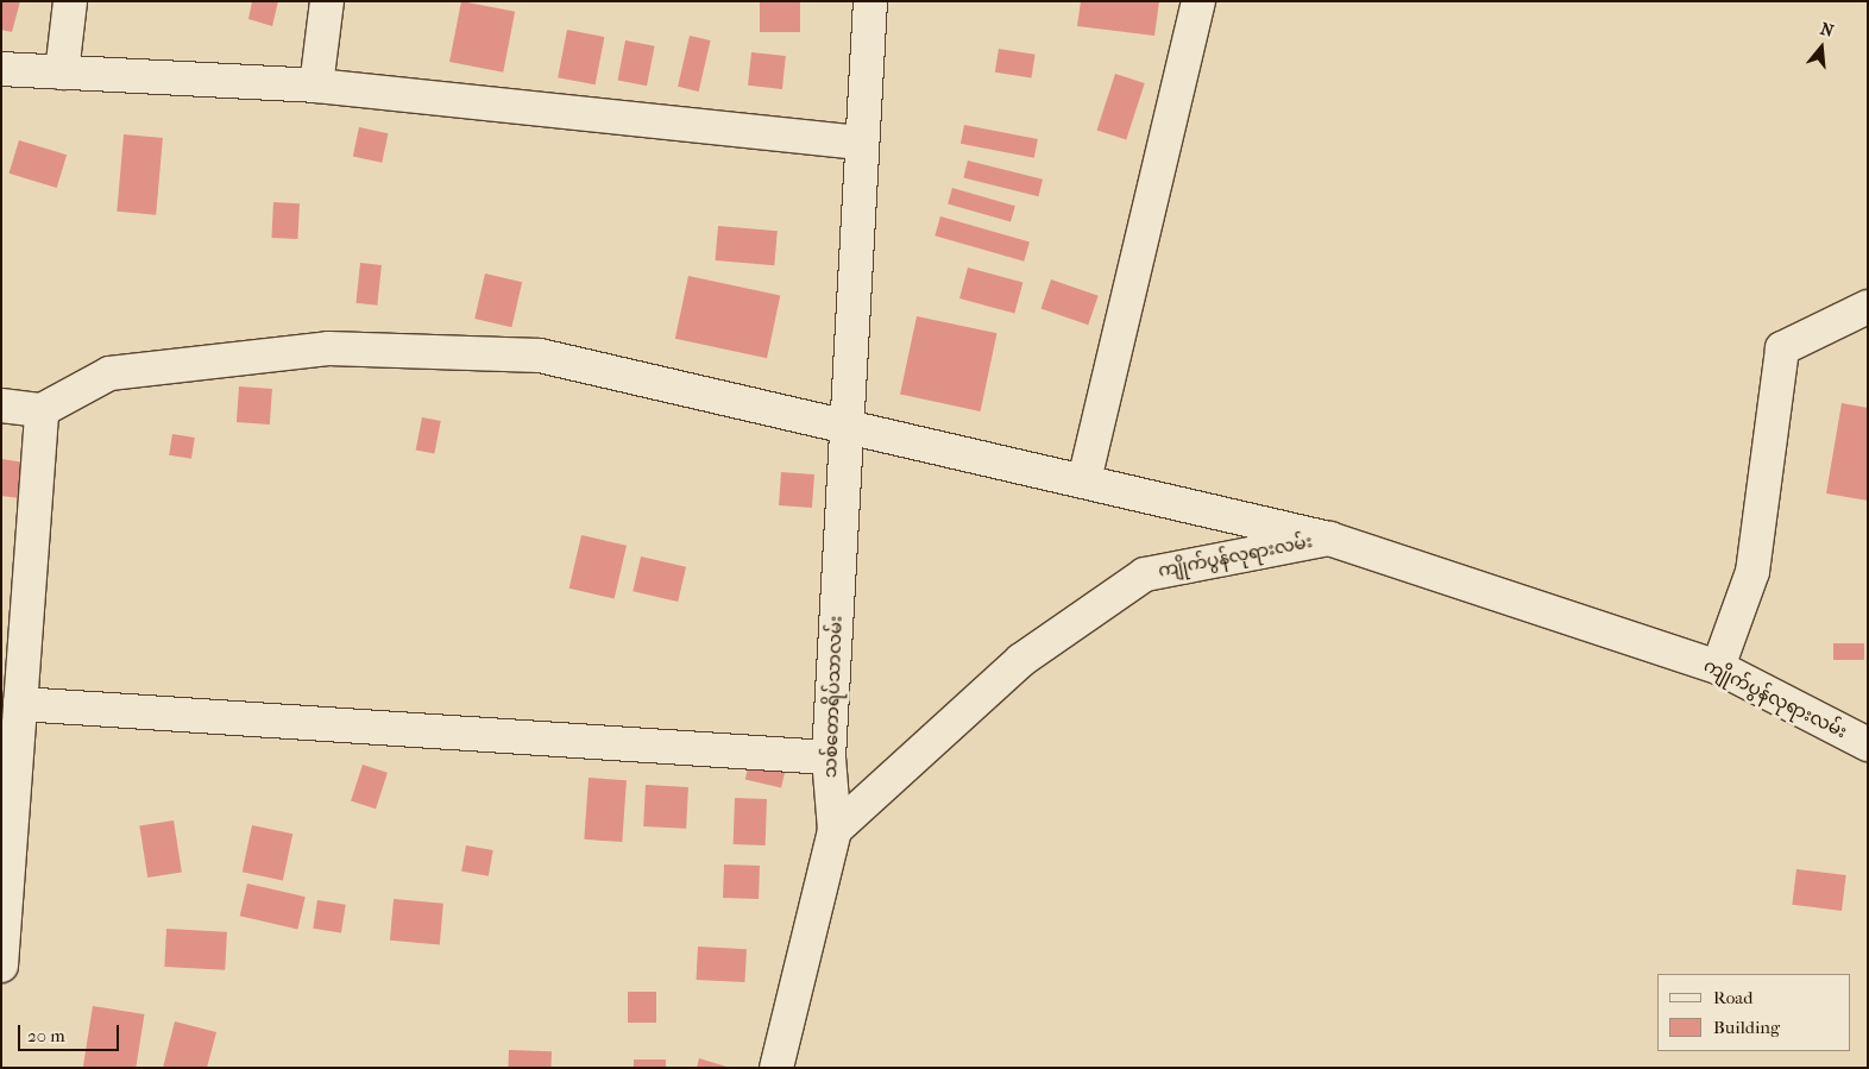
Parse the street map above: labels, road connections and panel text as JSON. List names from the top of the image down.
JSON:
{
  "streets": {
    "street": ["ကျိုက်ပွန်လုရားလမ်း", "သစ်တောရိပ်သာလမ်း"]
  },
  "crossings": [
    ["ကျိုက်ပွန်လုရားလမ်း", "သစ်တောရိပ်သာလမ်း"]
  ],
  "legend": ["Road", "Building"],
  "scale_bar": "20 m",
  "north": "top"
}
